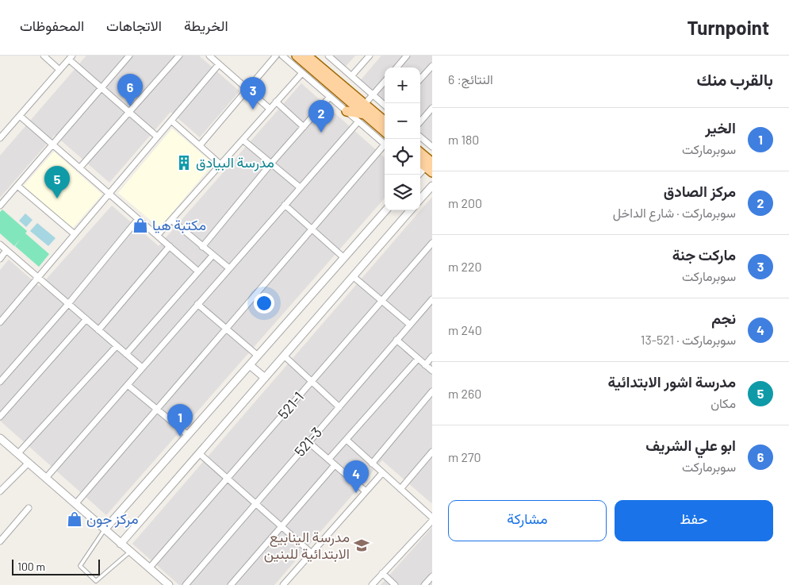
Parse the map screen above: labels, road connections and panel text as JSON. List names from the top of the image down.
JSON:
{
  "streets": {
    "street": ["521-1", "521-3"]
  },
  "places": {
    "building": ["مدرسة البيادق"],
    "shop": ["مكتبة هيا", "مركز جون"],
    "school or university": ["مدرسة الينابيع الابتدائية للبنين"]
  },
  "scale_bar": "100 m",
  "page": {
    "header": "Turnpoint",
    "nav": ["الخريطة", "الاتجاهات", "المحفوظات"],
    "heading": ["بالقرب منك", "النتائج: 6"],
    "map_buttons": ["+", "−"],
    "pins": [
      "6",
      "3",
      "2",
      "5",
      "1",
      "4"
    ],
    "list": [
      {
        "mark": "1",
        "name": "الخير",
        "note": "سوبرماركت",
        "value": "180 m"
      },
      {
        "mark": "2",
        "name": "مركز الصادق",
        "note": "سوبرماركت · شارع الداخل",
        "value": "200 m"
      },
      {
        "mark": "3",
        "name": "ماركت جنة",
        "note": "سوبرماركت",
        "value": "220 m"
      },
      {
        "mark": "4",
        "name": "نجم",
        "note": "سوبرماركت · 521-13",
        "value": "240 m"
      },
      {
        "mark": "5",
        "name": "مدرسة اشور الابتدائية",
        "note": "مكان",
        "value": "260 m"
      },
      {
        "mark": "6",
        "name": "ابو علي الشريف",
        "note": "سوبرماركت",
        "value": "270 m"
      }
    ],
    "buttons": ["حفظ", "مشاركة"],
    "scale": "100 m"
  }
}
